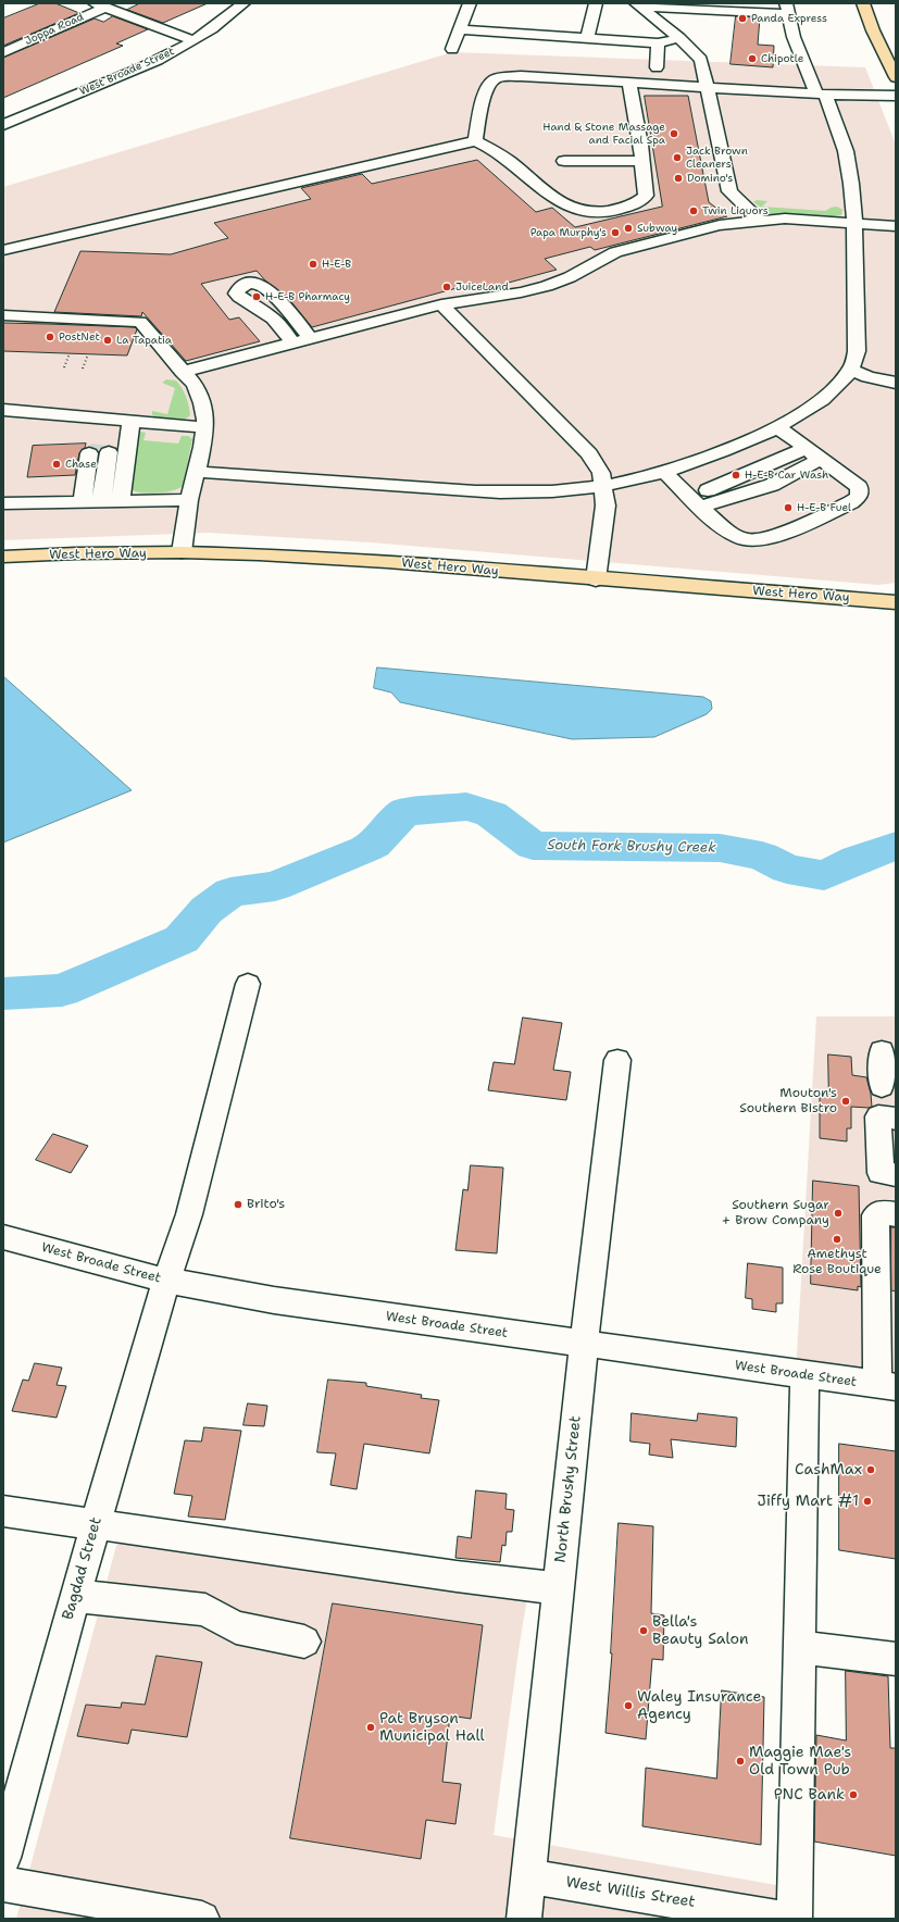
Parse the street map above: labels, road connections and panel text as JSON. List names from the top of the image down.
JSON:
{
  "streets": {
    "main road": ["West Hero Way"],
    "street": [
      "Joppa Road",
      "West Broade Street",
      "North Brushy Street",
      "Bagdad Street",
      "West Willis Street"
    ]
  },
  "crossings": [
    ["West Broade Street", "North Brushy Street"],
    ["West Broade Street", "Bagdad Street"],
    ["North Brushy Street", "West Willis Street"]
  ],
  "water": ["South Fork Brushy Creek"],
  "places": [
    "Panda Express",
    "Chipotle",
    "Hand & Stone Massage and Facial Spa",
    "Jack Brown Cleaners",
    "Domino's",
    "Twin Liquors",
    "Subway",
    "Papa Murphy's",
    "H-E-B",
    "JuiceLand",
    "H-E-B Pharmacy",
    "PostNet",
    "La Tapatia",
    "Chase",
    "H-E-B Car Wash",
    "H-E-B Fuel",
    "Mouton's Southern Bistro",
    "Brito's",
    "Southern Sugar + Brow Company",
    "Amethyst Rose Boutique",
    "CashMax",
    "Jiffy Mart #1",
    "Bella's Beauty Salon",
    "Waley Insurance Agency",
    "Pat Bryson Municipal Hall",
    "Maggie Mae's Old Town Pub",
    "PNC Bank"
  ]
}
